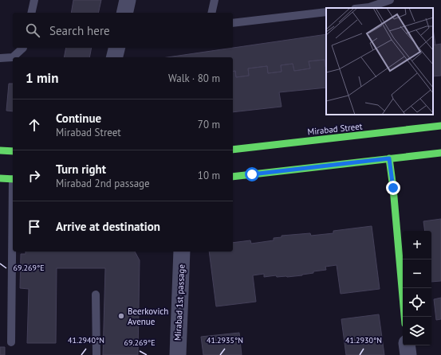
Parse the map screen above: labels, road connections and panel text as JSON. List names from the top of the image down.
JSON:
{
  "streets": {
    "main road": ["Mirabad Street"],
    "street": ["Mirabad 1st passage"]
  },
  "places": ["Beerkovich Avenue"],
  "page": {
    "search": "Search here",
    "heading": ["1 min", "Walk · 80 m"],
    "list": [
      ["Continue", "Mirabad Street", "70 m"],
      ["Turn right", "Mirabad 2nd passage", "10 m"],
      "Arrive at destination"
    ],
    "map_buttons": ["+", "−"]
  },
  "coordinates": [
    "69.269°E",
    "41.2940°N",
    "41.2935°N",
    "41.2930°N"
  ]
}
